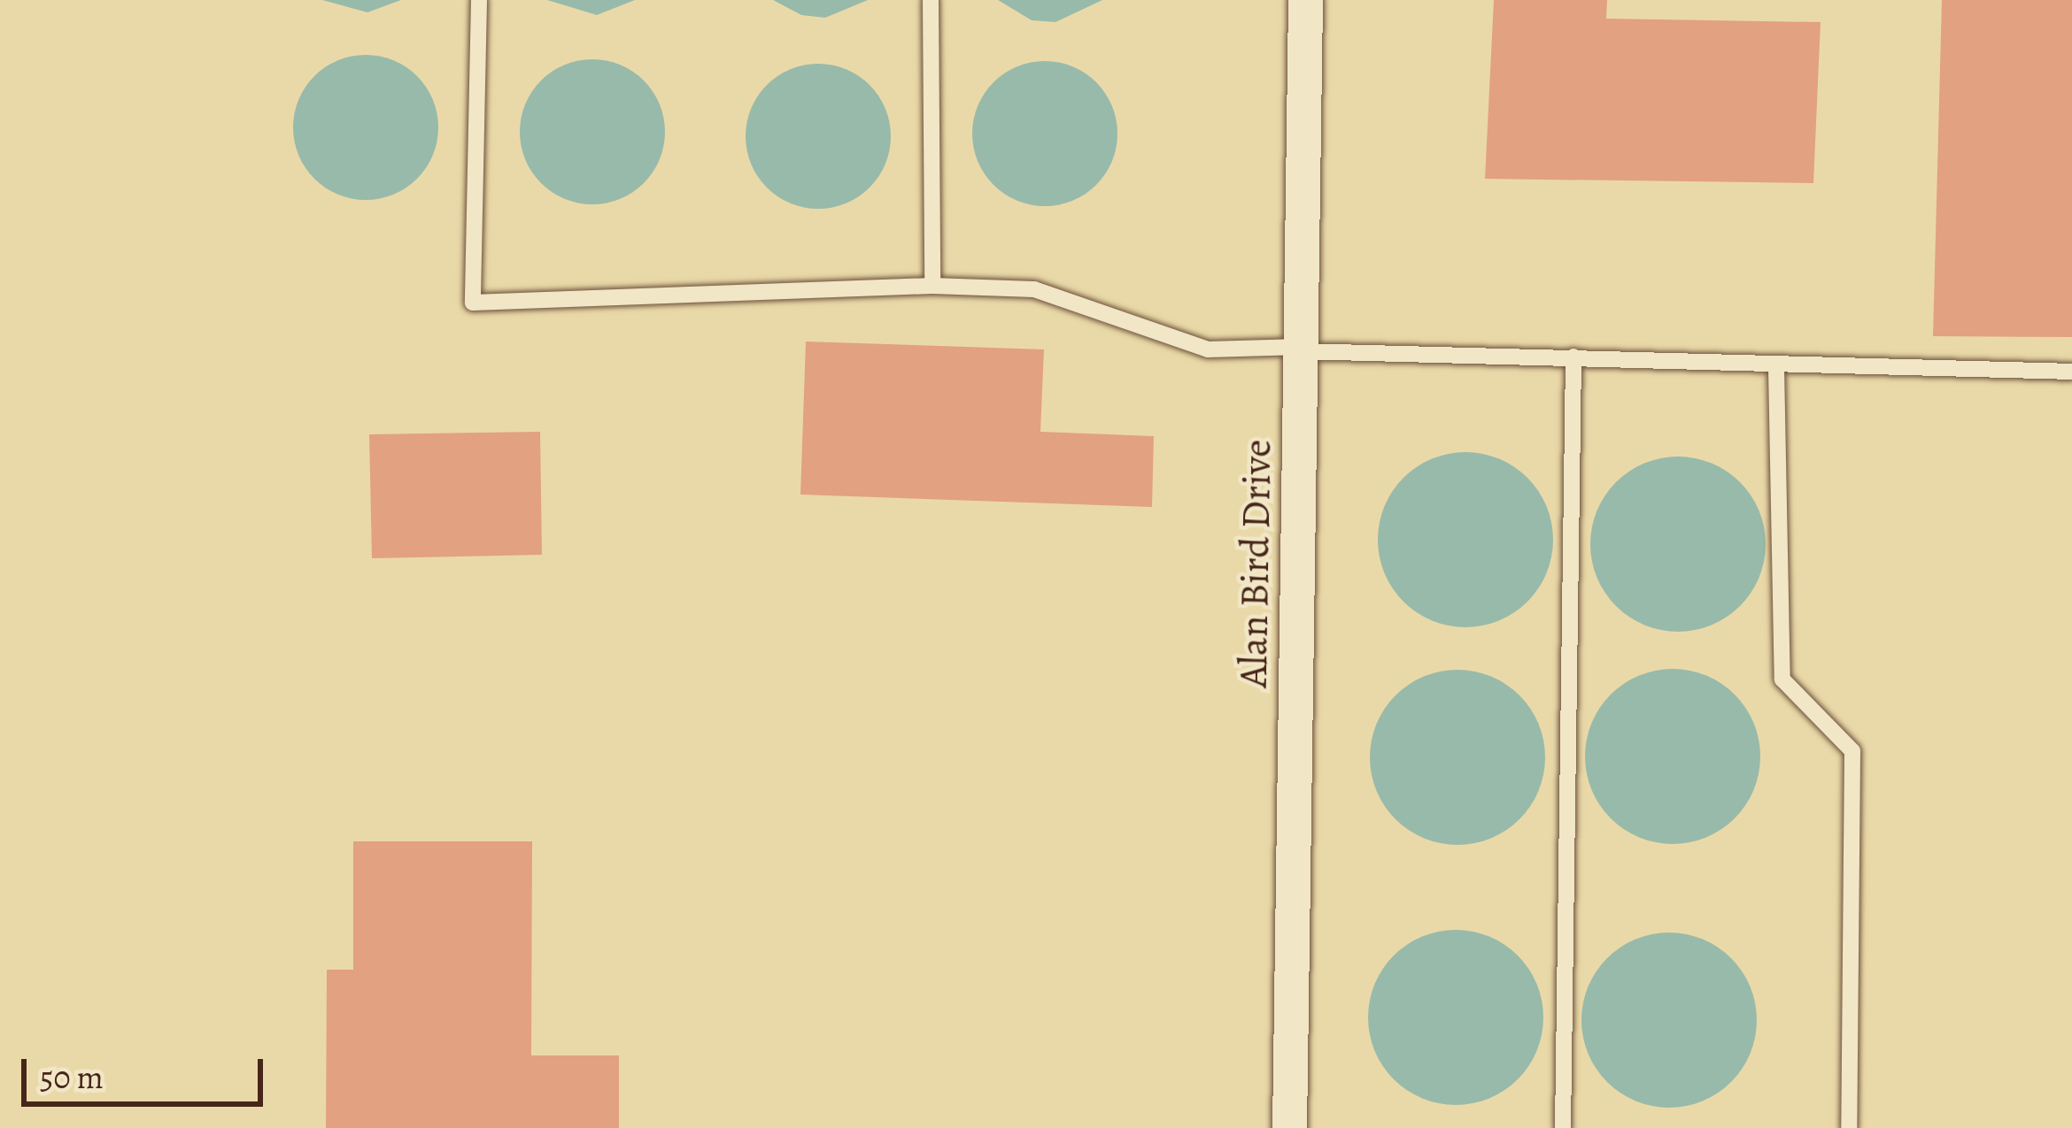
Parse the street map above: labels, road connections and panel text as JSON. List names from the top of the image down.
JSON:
{
  "streets": {
    "street": ["Alan Bird Drive"]
  },
  "scale_bar": "50 m"
}
